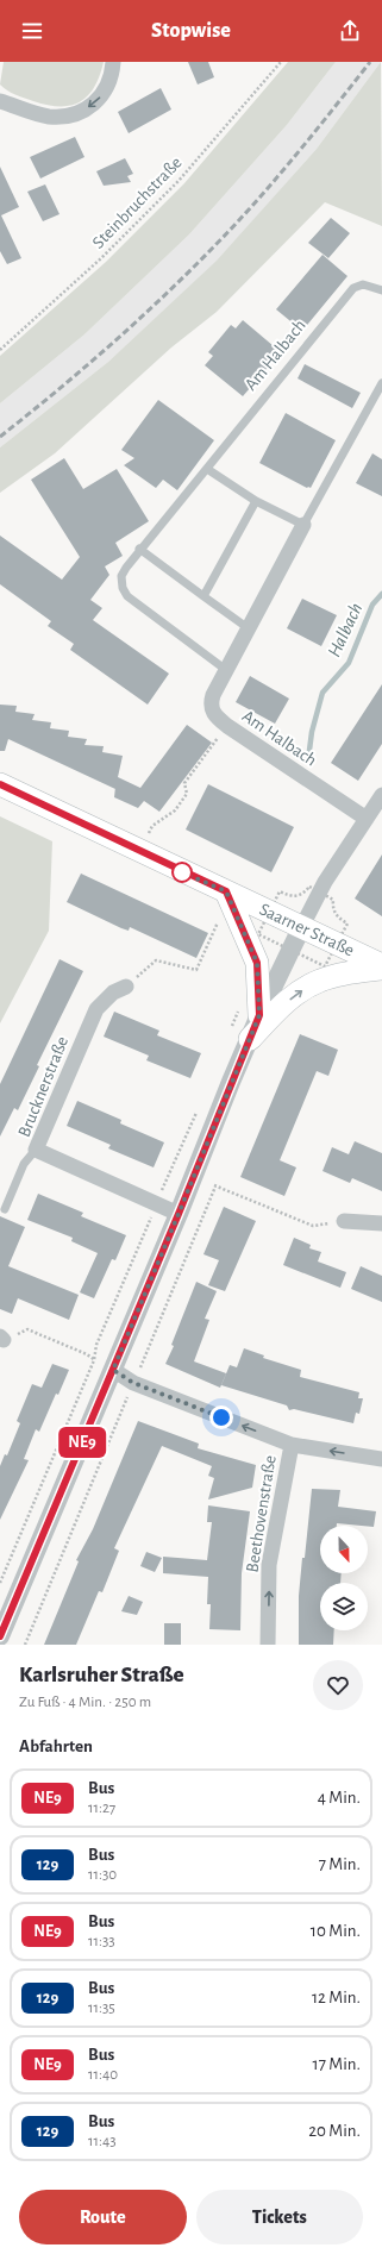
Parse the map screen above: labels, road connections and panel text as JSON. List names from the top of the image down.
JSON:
{
  "streets": {
    "main road": ["Saarner Straße"],
    "street": ["Am Halbach", "Brucknerstraße", "Beethovenstraße"],
    "path": ["Steinbruchstraße"]
  },
  "one_way": ["Beethovenstraße"],
  "water": ["Halbach"],
  "lines": ["bus line NE9"],
  "north": "bottom",
  "page": {
    "header": "Stopwise",
    "on_map": "NE9",
    "heading": [
      ["Karlsruher Straße", "Zu Fuß · 4 Min. · 250 m"],
      "Abfahrten"
    ],
    "list": [
      {
        "mark": "NE9",
        "name": "Bus",
        "note": "11:27",
        "value": "4 Min."
      },
      {
        "mark": "129",
        "name": "Bus",
        "note": "11:30",
        "value": "7 Min."
      },
      {
        "mark": "NE9",
        "name": "Bus",
        "note": "11:33",
        "value": "10 Min."
      },
      {
        "mark": "129",
        "name": "Bus",
        "note": "11:35",
        "value": "12 Min."
      },
      {
        "mark": "NE9",
        "name": "Bus",
        "note": "11:40",
        "value": "17 Min."
      },
      {
        "mark": "129",
        "name": "Bus",
        "note": "11:43",
        "value": "20 Min."
      }
    ],
    "buttons": ["Route", "Tickets"]
  }
}
